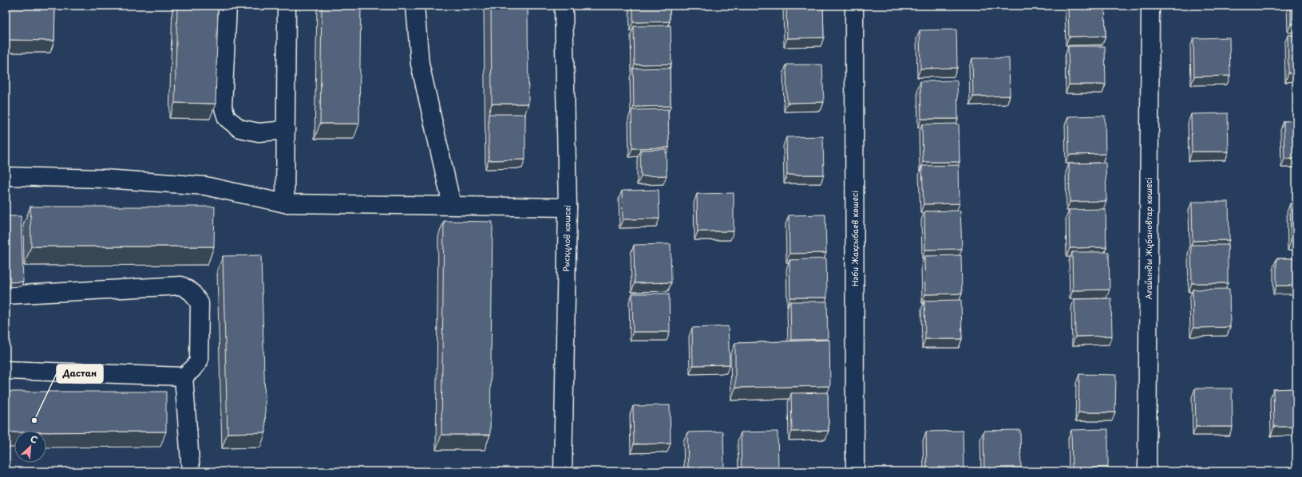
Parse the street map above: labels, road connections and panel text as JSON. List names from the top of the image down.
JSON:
{
  "streets": {
    "street": ["Рысқұлов көшсеі", "Нәби Жақсыбаев көшесі", "Ағайынды Жұбановтар көшесі"]
  },
  "places": ["Дастан"],
  "north": "top right"
}
